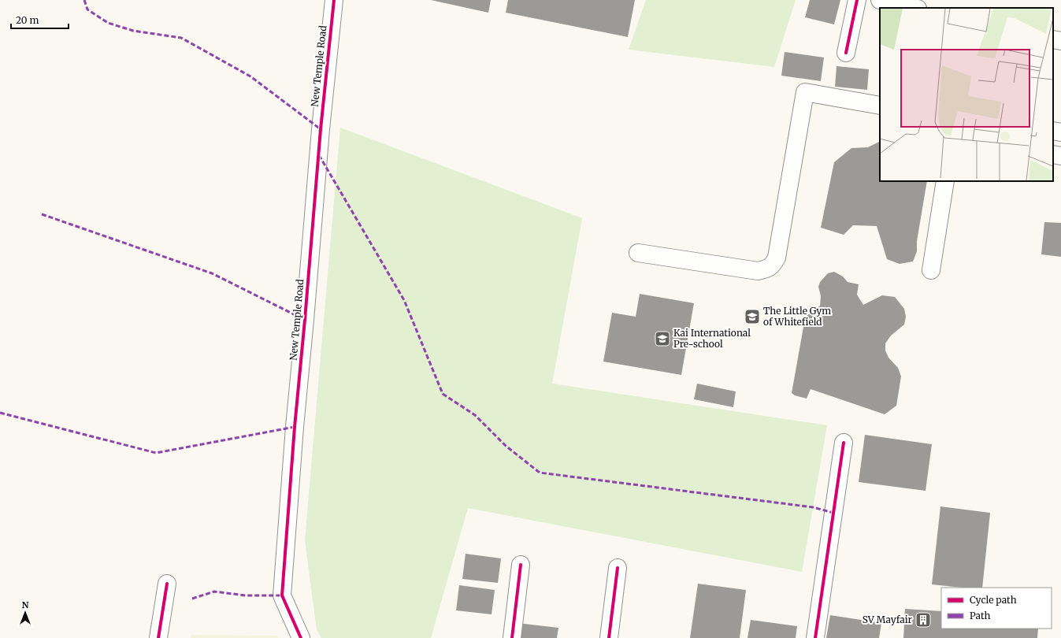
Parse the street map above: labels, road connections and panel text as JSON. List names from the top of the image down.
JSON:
{
  "streets": {
    "street": ["New Temple Road"]
  },
  "places": {
    "school or university": ["The Little Gym of Whitefield", "Kai International Pre-school"],
    "building": ["SV Mayfair"]
  },
  "legend": ["Cycle path", "Path"],
  "scale_bar": "20 m",
  "north": "top"
}
